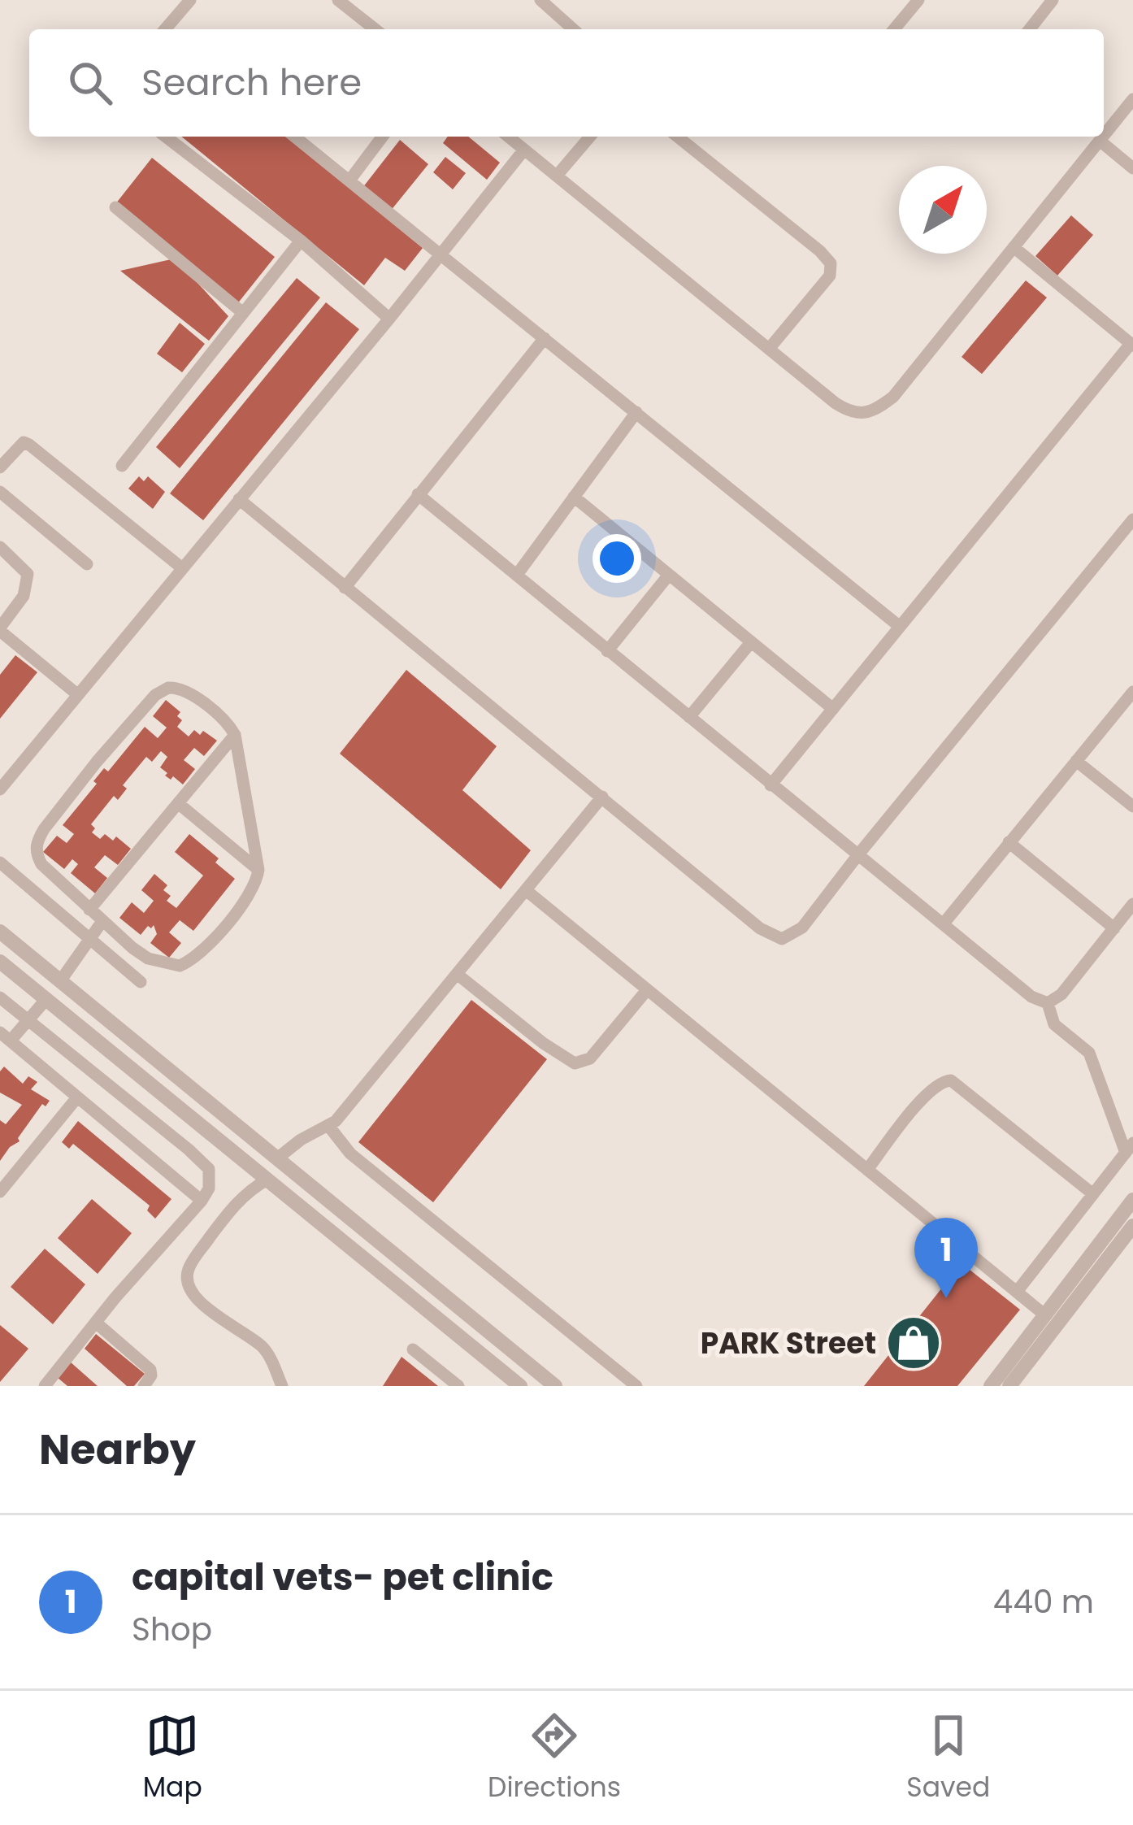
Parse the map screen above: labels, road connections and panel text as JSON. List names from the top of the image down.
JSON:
{
  "places": {
    "shop": ["PARK Street"]
  },
  "north": "top right",
  "page": {
    "search": "Search here",
    "pins": "1",
    "heading": "Nearby",
    "list": [
      {
        "mark": "1",
        "name": "capital vets- pet clinic",
        "note": "Shop",
        "value": "440 m"
      }
    ],
    "nav": ["Map", "Directions", "Saved"]
  }
}
